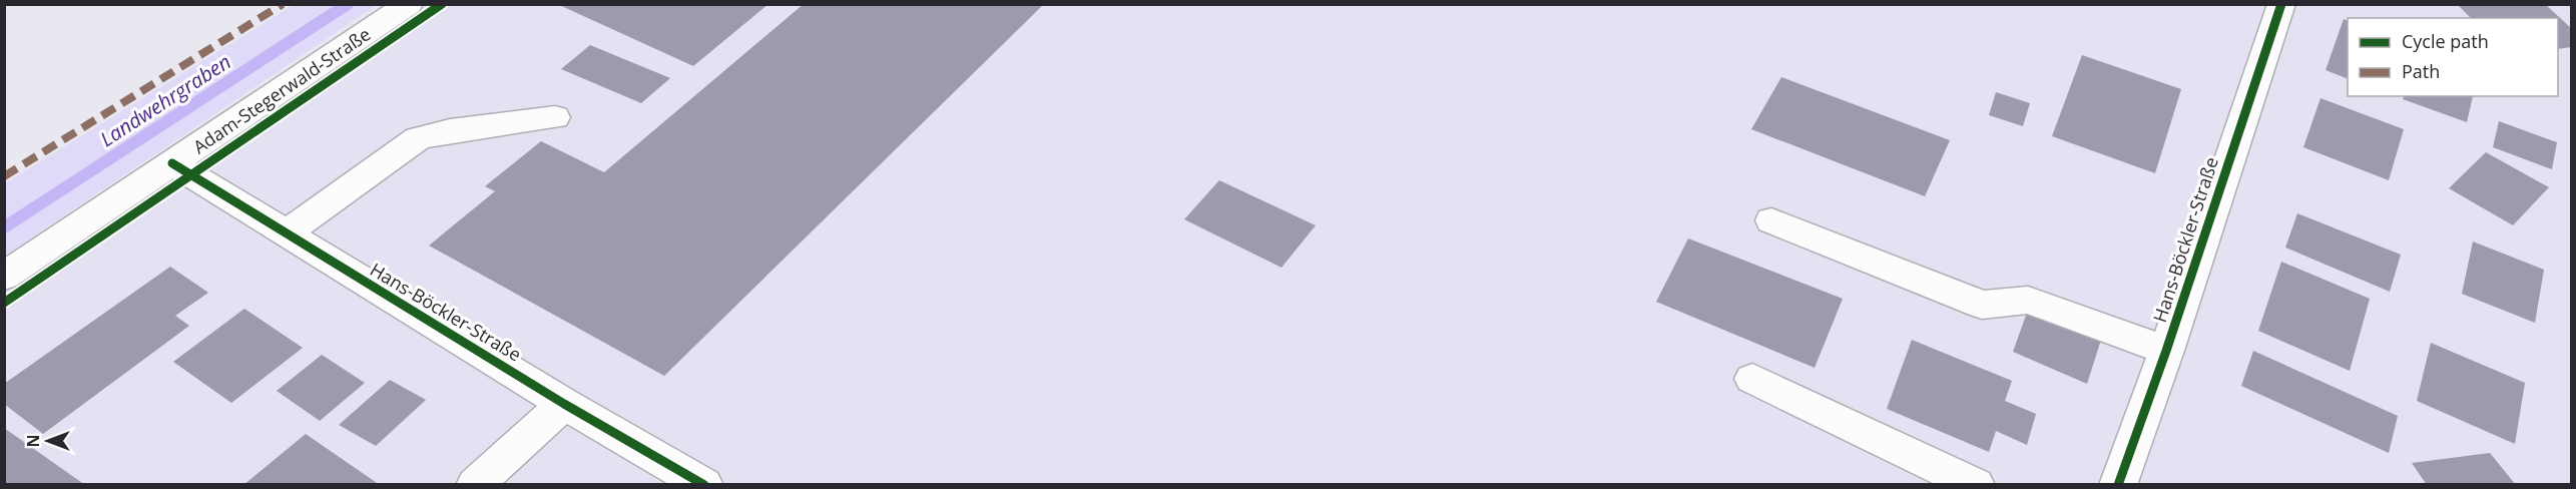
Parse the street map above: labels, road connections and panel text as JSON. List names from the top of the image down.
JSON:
{
  "streets": {
    "street": ["Adam-Stegerwald-Straße", "Hans-Böckler-Straße"]
  },
  "crossings": [
    ["Adam-Stegerwald-Straße", "Hans-Böckler-Straße"]
  ],
  "water": ["Landwehrgraben"],
  "legend": ["Cycle path", "Path"],
  "north": "left"
}
